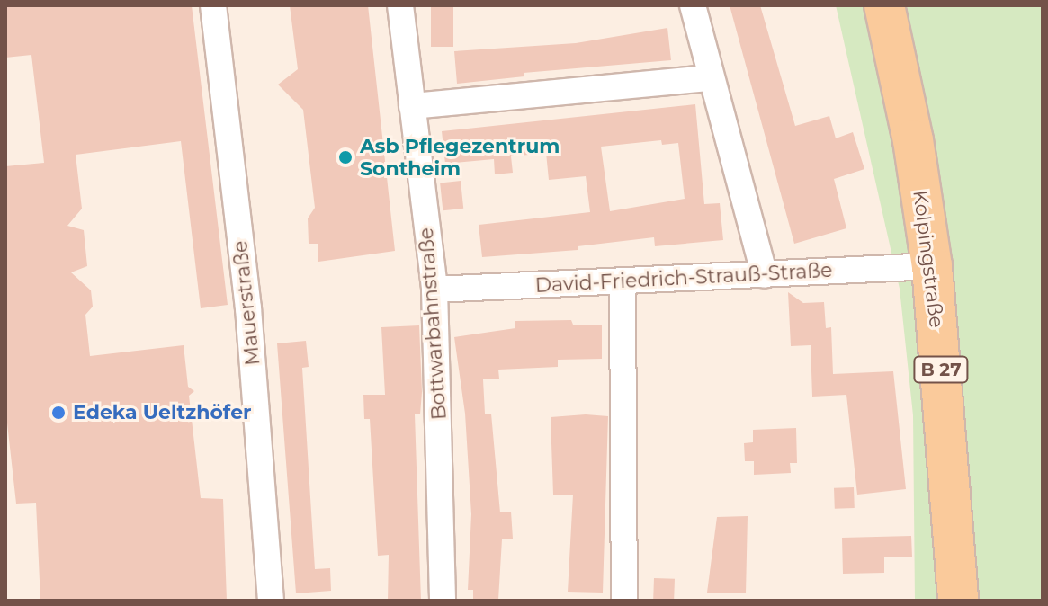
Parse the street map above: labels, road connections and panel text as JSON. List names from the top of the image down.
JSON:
{
  "streets": {
    "main road": ["Kolpingstraße", "B 27"],
    "street": ["David-Friedrich-Strauß-Straße", "Mauerstraße", "Bottwarbahnstraße"]
  },
  "crossings": [
    ["Kolpingstraße", "David-Friedrich-Strauß-Straße"],
    ["David-Friedrich-Strauß-Straße", "Bottwarbahnstraße"]
  ],
  "places": ["Asb Pflegezentrum Sontheim", "Edeka Ueltzhöfer"]
}
